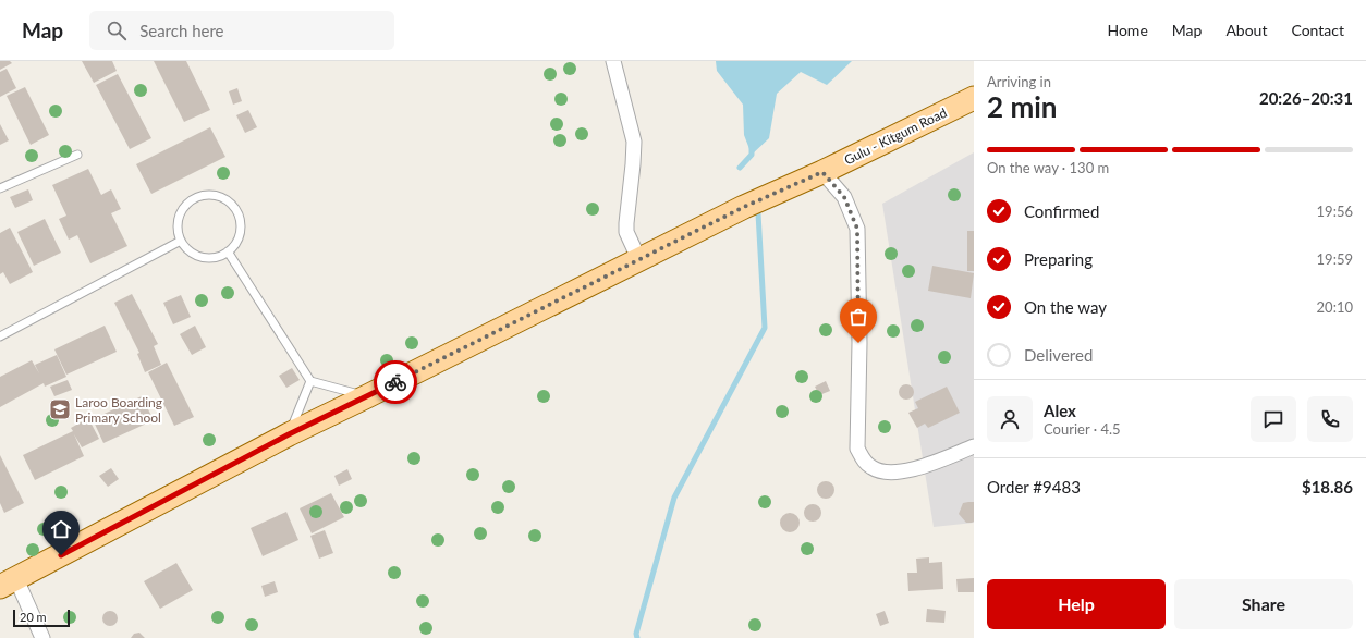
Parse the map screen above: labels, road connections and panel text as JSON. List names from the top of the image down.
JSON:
{
  "streets": {
    "main road": ["Gulu - Kitgum Road"]
  },
  "places": {
    "school or university": ["Laroo Boarding Primary School"]
  },
  "scale_bar": "20 m",
  "page": {
    "header": "Map",
    "search": "Search here",
    "nav": [
      "Home",
      "Map",
      "About",
      "Contact"
    ],
    "heading": ["2 min", "Arriving in", "20:26–20:31"],
    "panel": [
      "Alex",
      "Courier · 4.5",
      "Order #9483",
      "$18.86"
    ],
    "bar": "On the way · 130 m",
    "list": [
      ["Confirmed", "19:56"],
      ["Preparing", "19:59"],
      ["On the way", "20:10"],
      "Delivered"
    ],
    "buttons": ["Help", "Share"],
    "scale": "20 m"
  }
}
